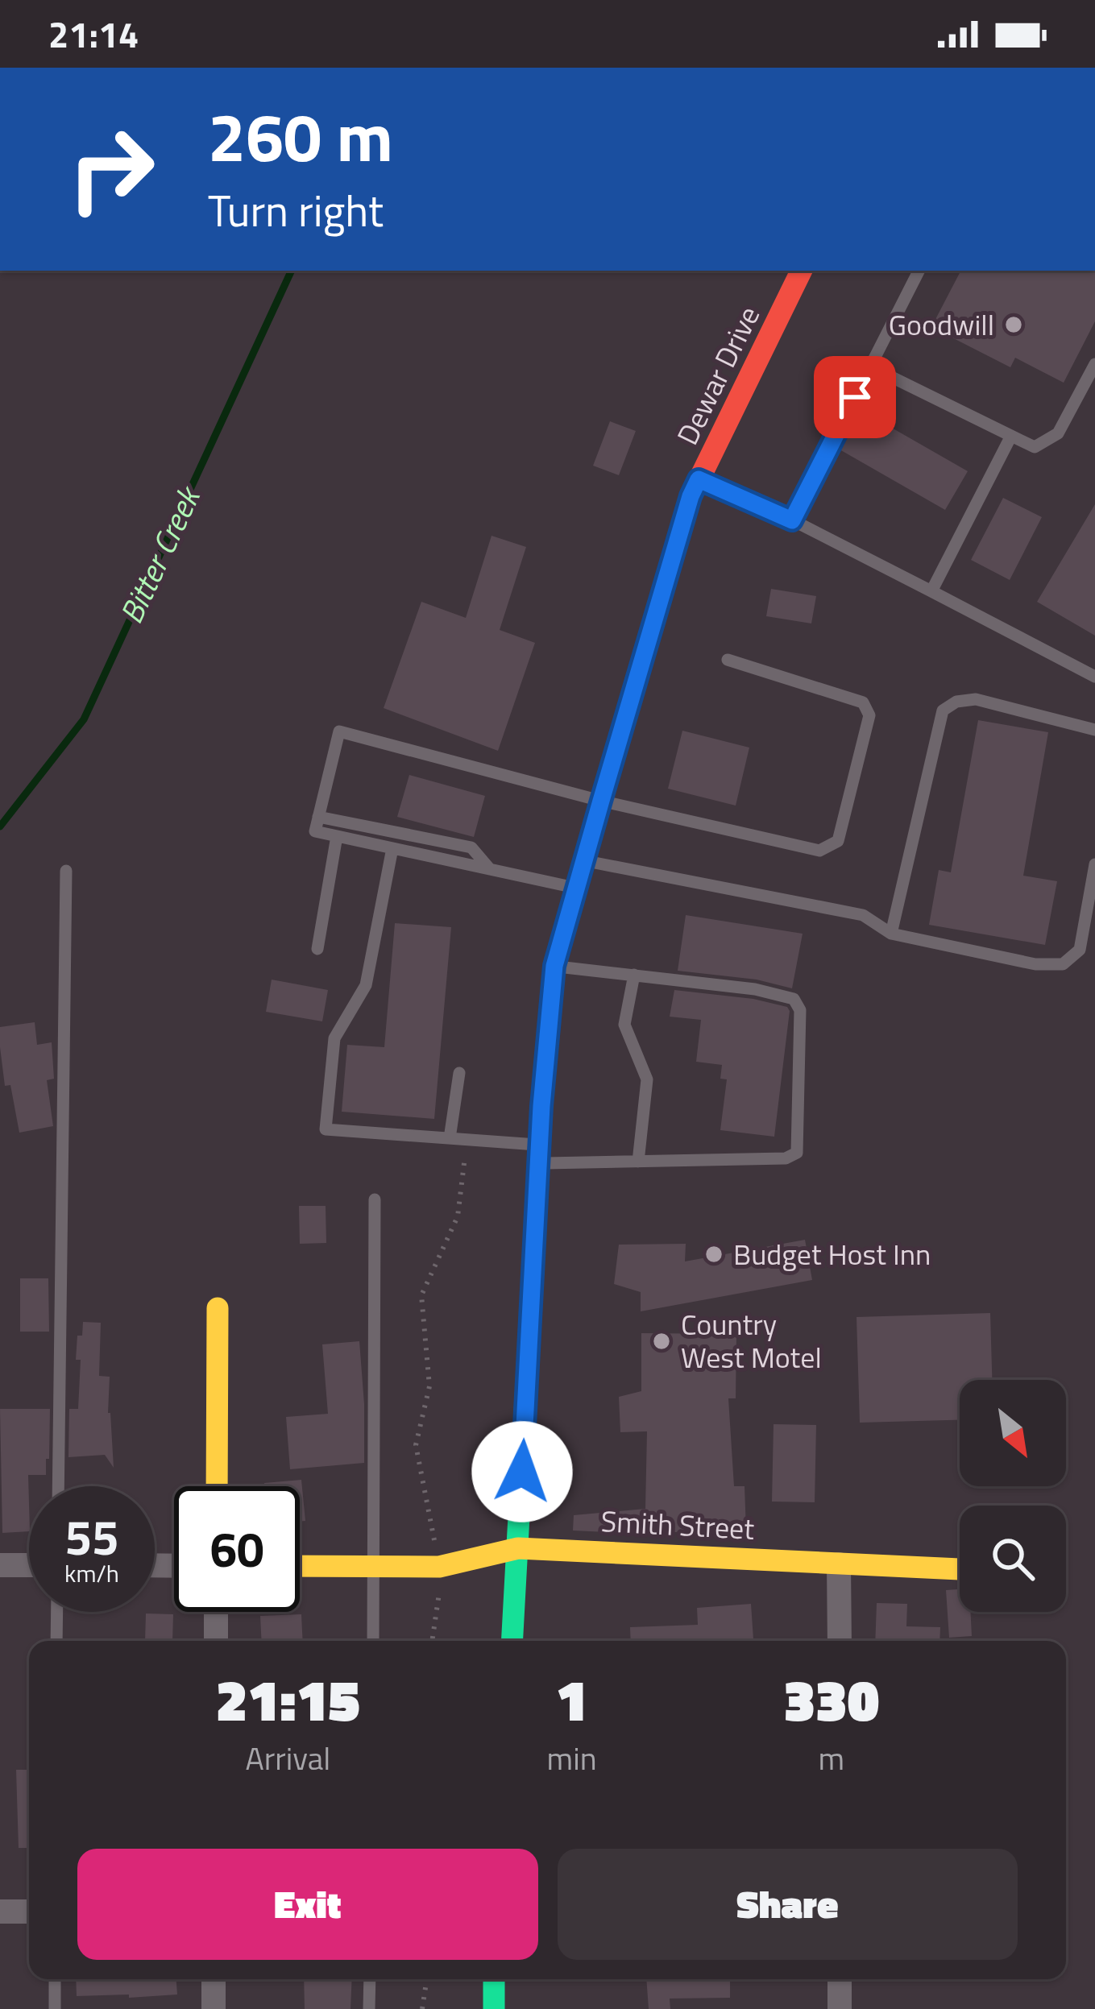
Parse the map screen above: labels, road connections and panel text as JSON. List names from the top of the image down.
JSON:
{
  "streets": {
    "main road": ["Dewar Drive", "Smith Street"]
  },
  "crossings": [
    ["Dewar Drive", "Smith Street"]
  ],
  "water": ["Bitter Creek"],
  "places": ["Goodwill", "Budget Host Inn", "Country West Motel"],
  "north": "bottom right",
  "page": {
    "status": "21:14",
    "turn": ["260 m", "Turn right"],
    "speed": "55 km/h",
    "limit": "60",
    "eta": [
      "21:15",
      "Arrival",
      "1",
      "min",
      "330",
      "m"
    ],
    "buttons": ["Exit", "Share"]
  }
}
